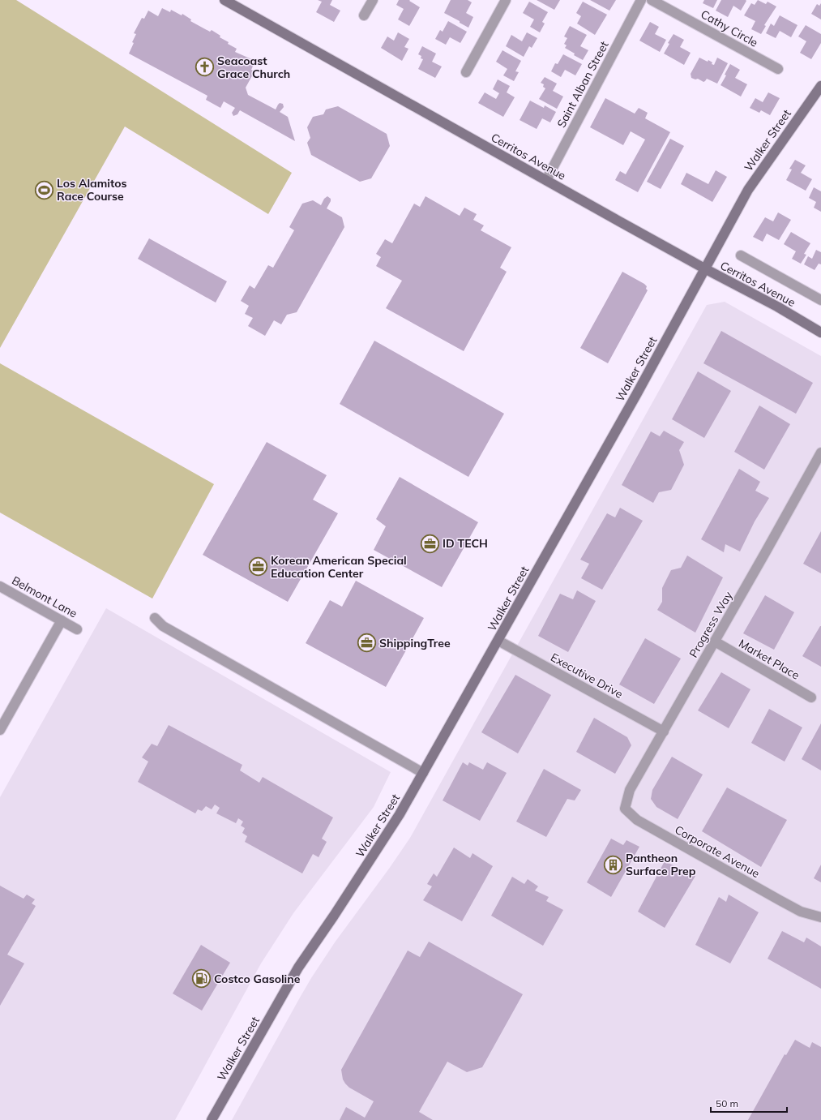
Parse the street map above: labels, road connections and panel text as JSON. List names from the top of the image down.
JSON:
{
  "streets": {
    "main road": ["Walker Street", "Cerritos Avenue"],
    "street": [
      "Cathy Circle",
      "Saint Alban Street",
      "Belmont Lane",
      "Progress Way",
      "Market Place",
      "Executive Drive",
      "Corporate Avenue"
    ]
  },
  "crossings": [
    ["Saint Alban Street", "Cerritos Avenue"],
    ["Walker Street", "Cerritos Avenue"],
    ["Walker Street", "Executive Drive"],
    ["Progress Way", "Market Place"],
    ["Progress Way", "Executive Drive"],
    ["Progress Way", "Corporate Avenue"]
  ],
  "places": {
    "church": ["Seacoast Grace Church"],
    "sports": ["Los Alamitos Race Course"],
    "office": ["ID TECH", "Korean American Special Education Center", "ShippingTree"],
    "building": ["Pantheon Surface Prep"],
    "fuel station": ["Costco Gasoline"]
  },
  "scale_bar": "50 m"
}
